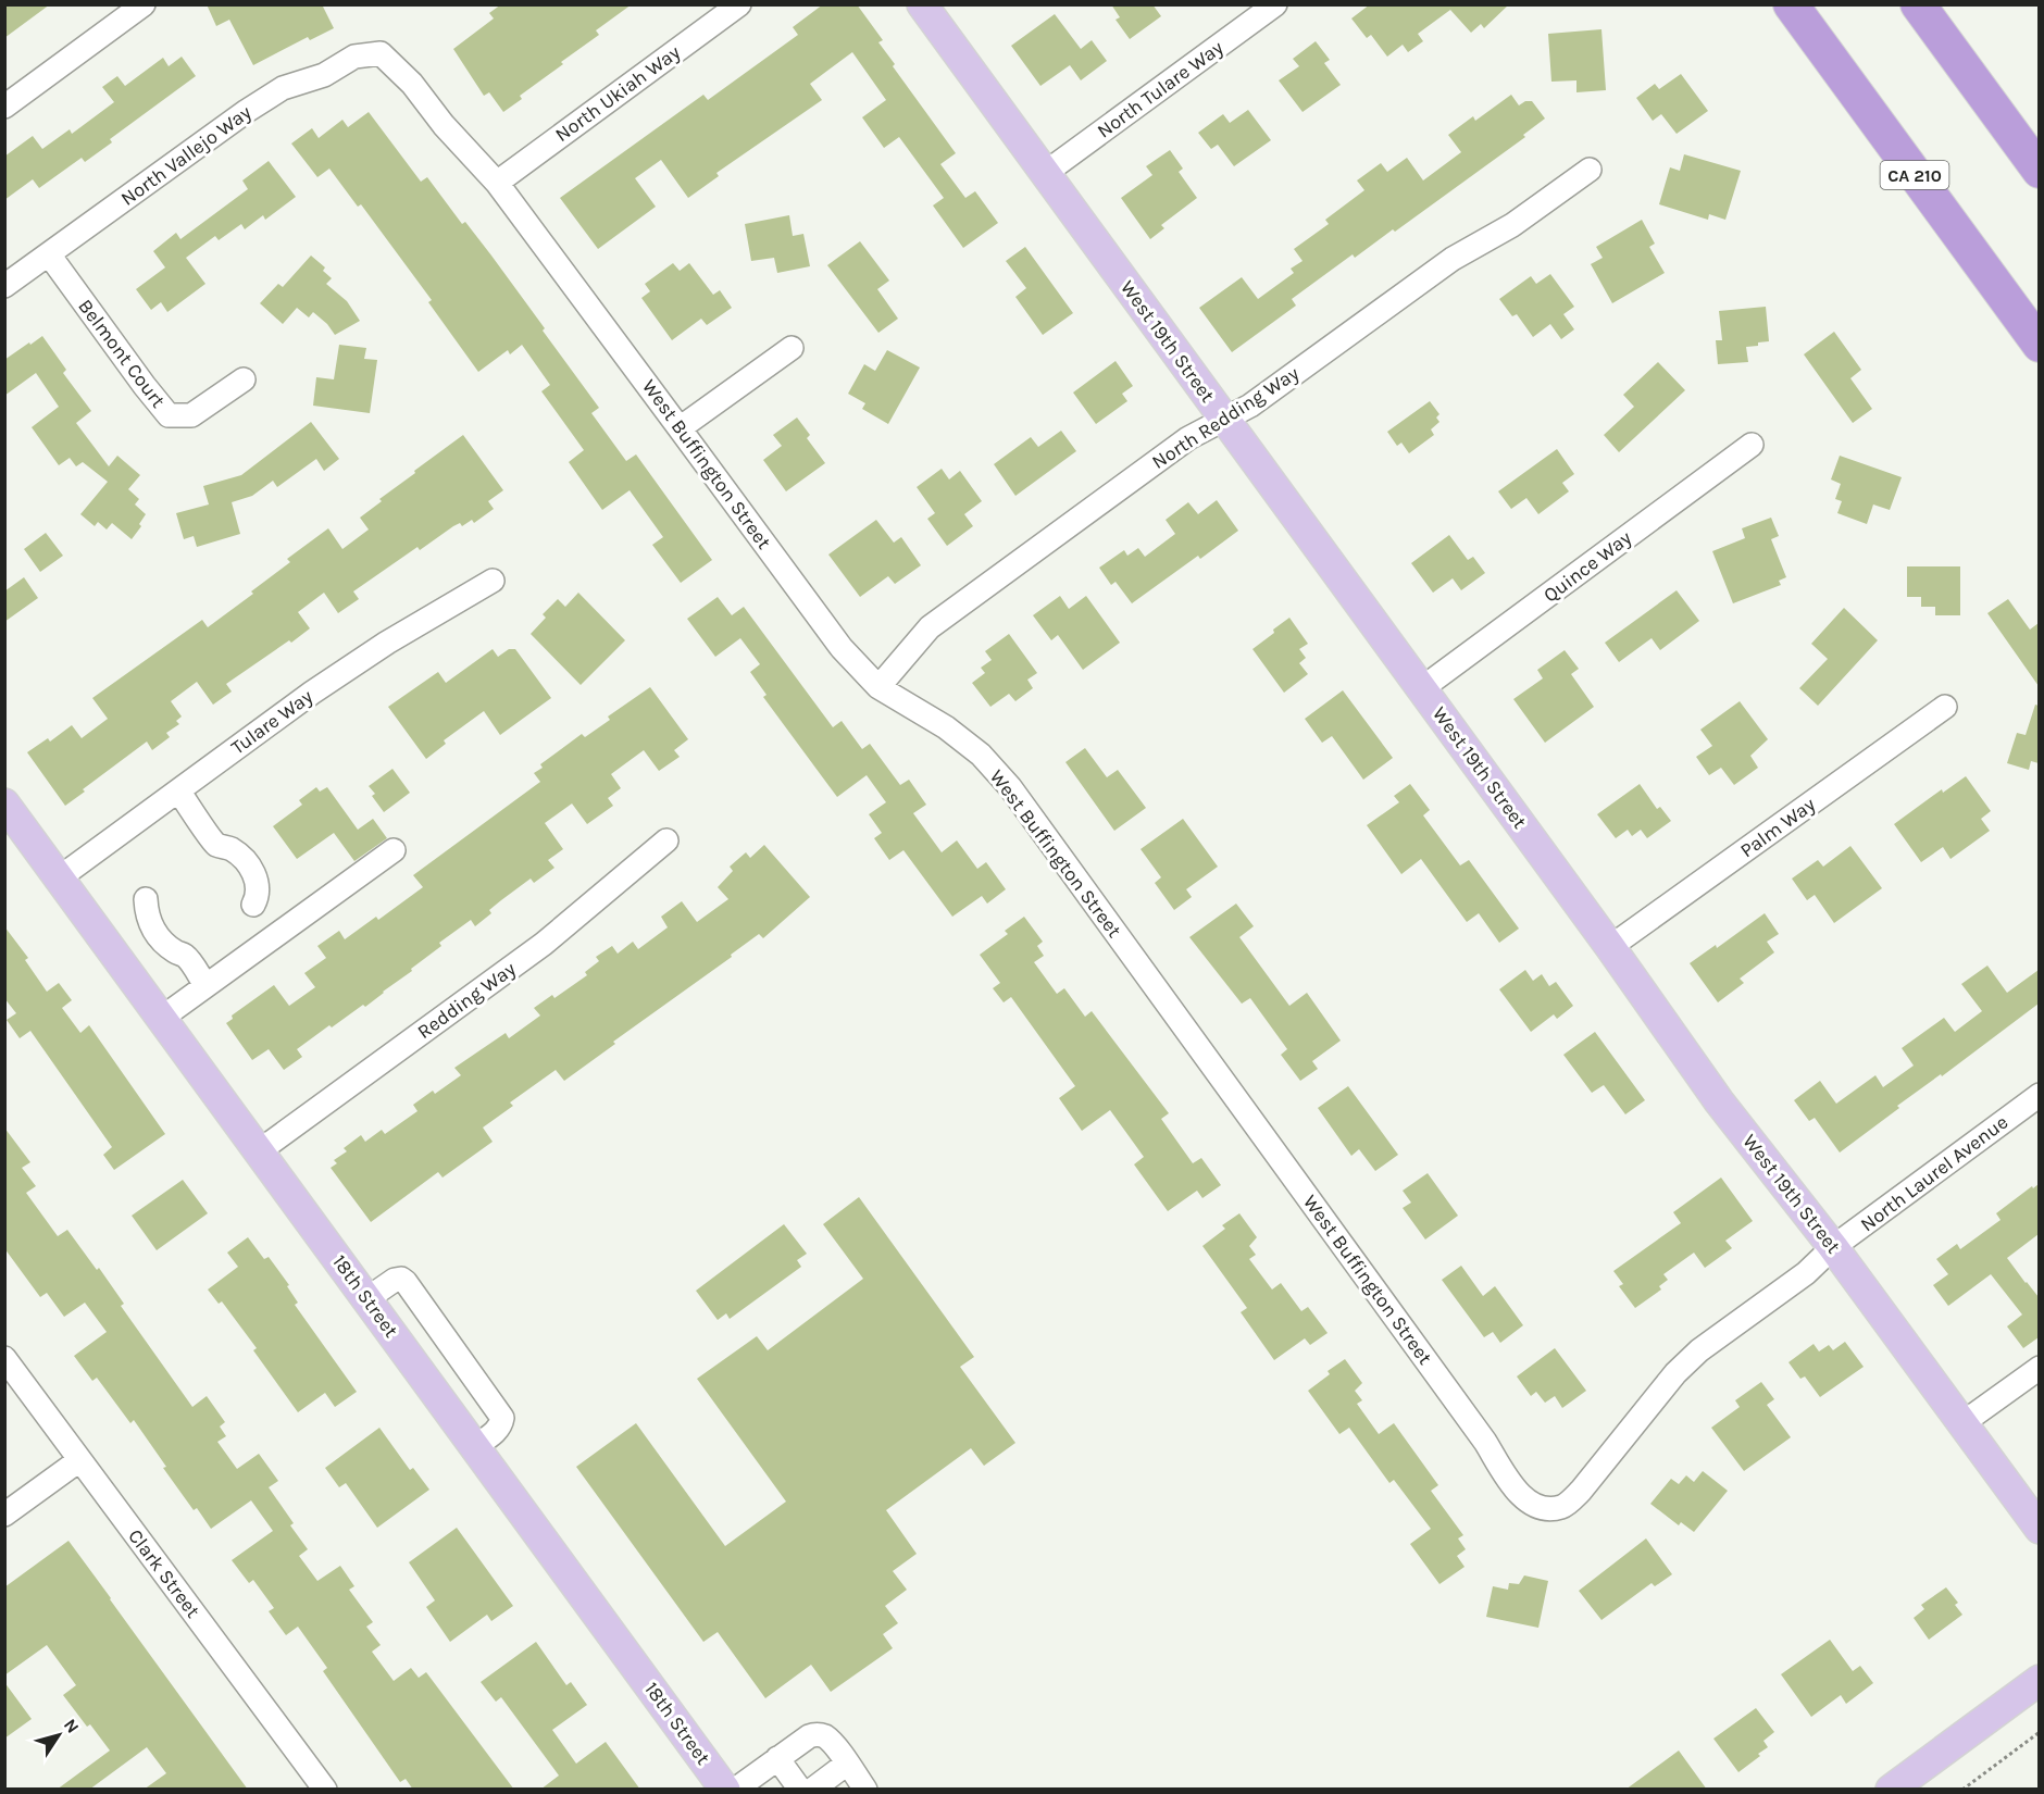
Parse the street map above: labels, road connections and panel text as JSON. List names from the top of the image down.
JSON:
{
  "streets": {
    "highway": ["CA 210"],
    "main road": ["West 19th Street", "18th Street"],
    "street": [
      "North Tulare Way",
      "North Ukiah Way",
      "North Vallejo Way",
      "Belmont Court",
      "North Redding Way",
      "West Buffington Street",
      "Quince Way",
      "Tulare Way",
      "Palm Way",
      "Redding Way",
      "North Laurel Avenue",
      "Clark Street"
    ]
  },
  "crossings": [
    ["North Tulare Way", "West 19th Street"],
    ["North Ukiah Way", "West Buffington Street"],
    ["North Vallejo Way", "Belmont Court"],
    ["North Vallejo Way", "West Buffington Street"],
    ["West 19th Street", "North Redding Way"],
    ["West 19th Street", "Quince Way"],
    ["West 19th Street", "Palm Way"],
    ["West 19th Street", "North Laurel Avenue"],
    ["North Redding Way", "West Buffington Street"],
    ["West Buffington Street", "North Laurel Avenue"],
    ["Tulare Way", "18th Street"],
    ["Redding Way", "18th Street"]
  ],
  "north": "top right"
}
